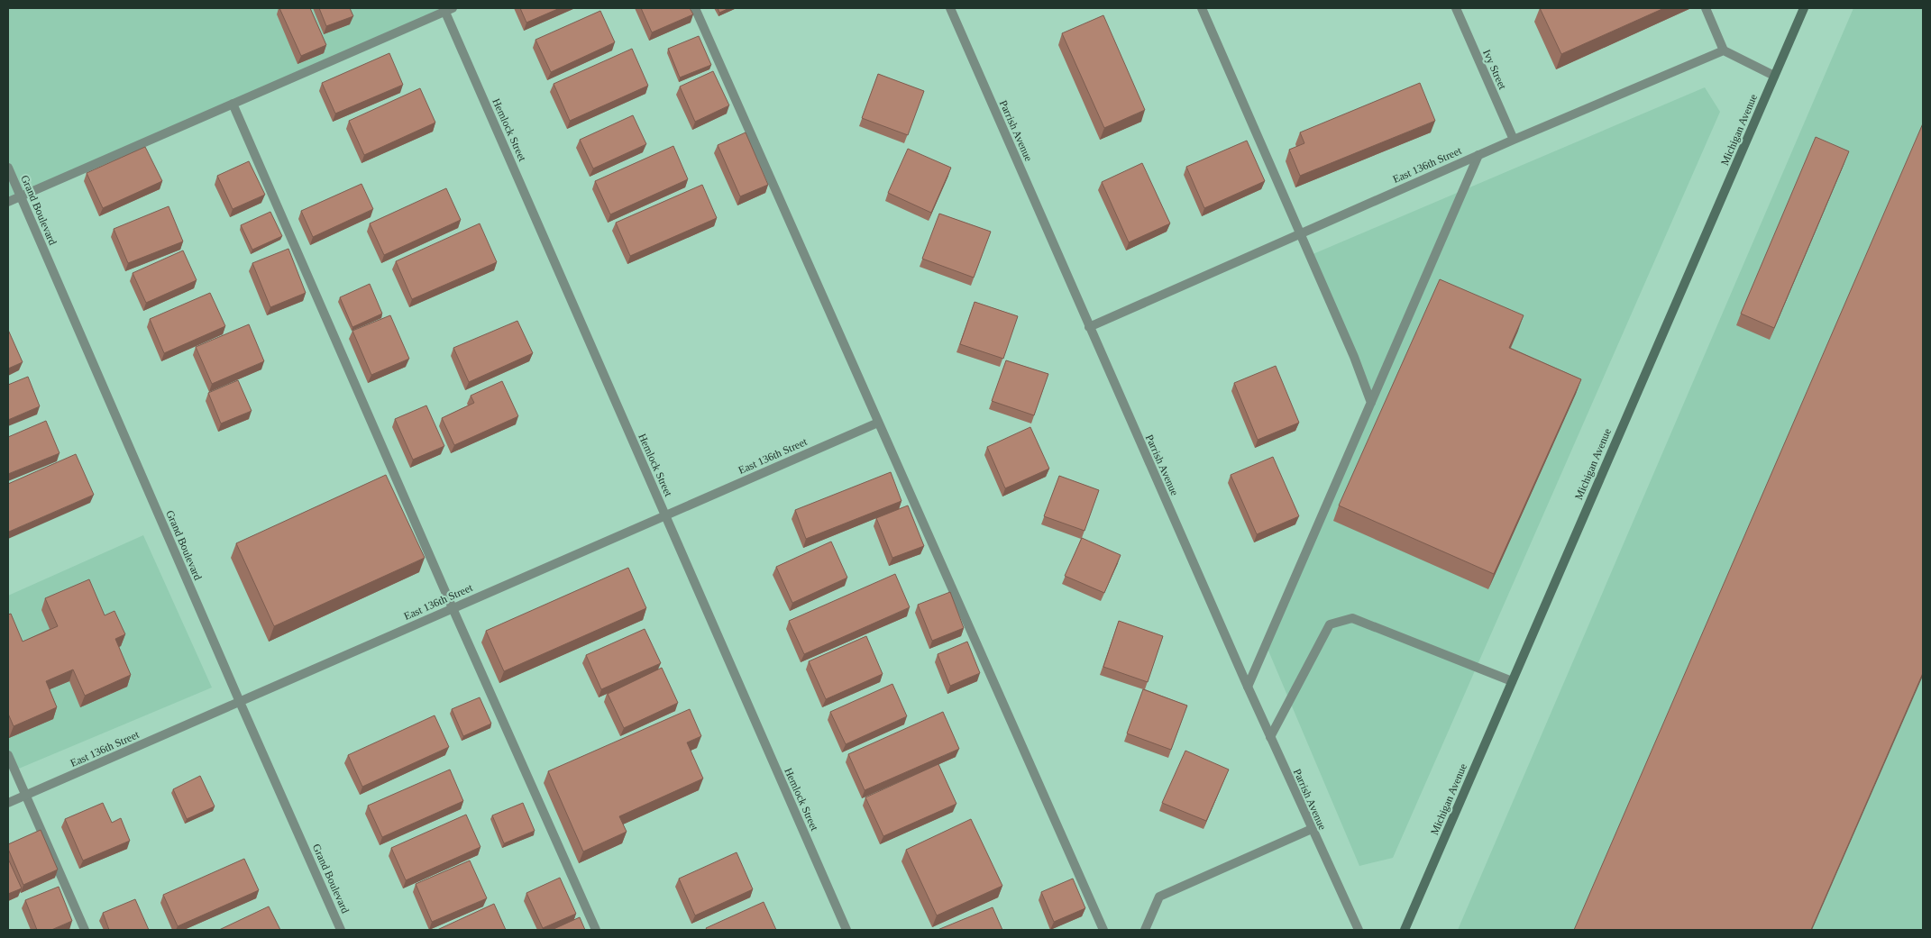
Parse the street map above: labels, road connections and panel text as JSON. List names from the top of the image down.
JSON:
{
  "streets": {
    "main road": ["Michigan Avenue"],
    "street": [
      "Ivy Street",
      "Hemlock Street",
      "Parrish Avenue",
      "East 136th Street",
      "Grand Boulevard"
    ]
  },
  "crossings": [
    ["Ivy Street", "East 136th Street"],
    ["Hemlock Street", "East 136th Street"],
    ["Parrish Avenue", "East 136th Street"],
    ["East 136th Street", "Grand Boulevard"]
  ]
}
